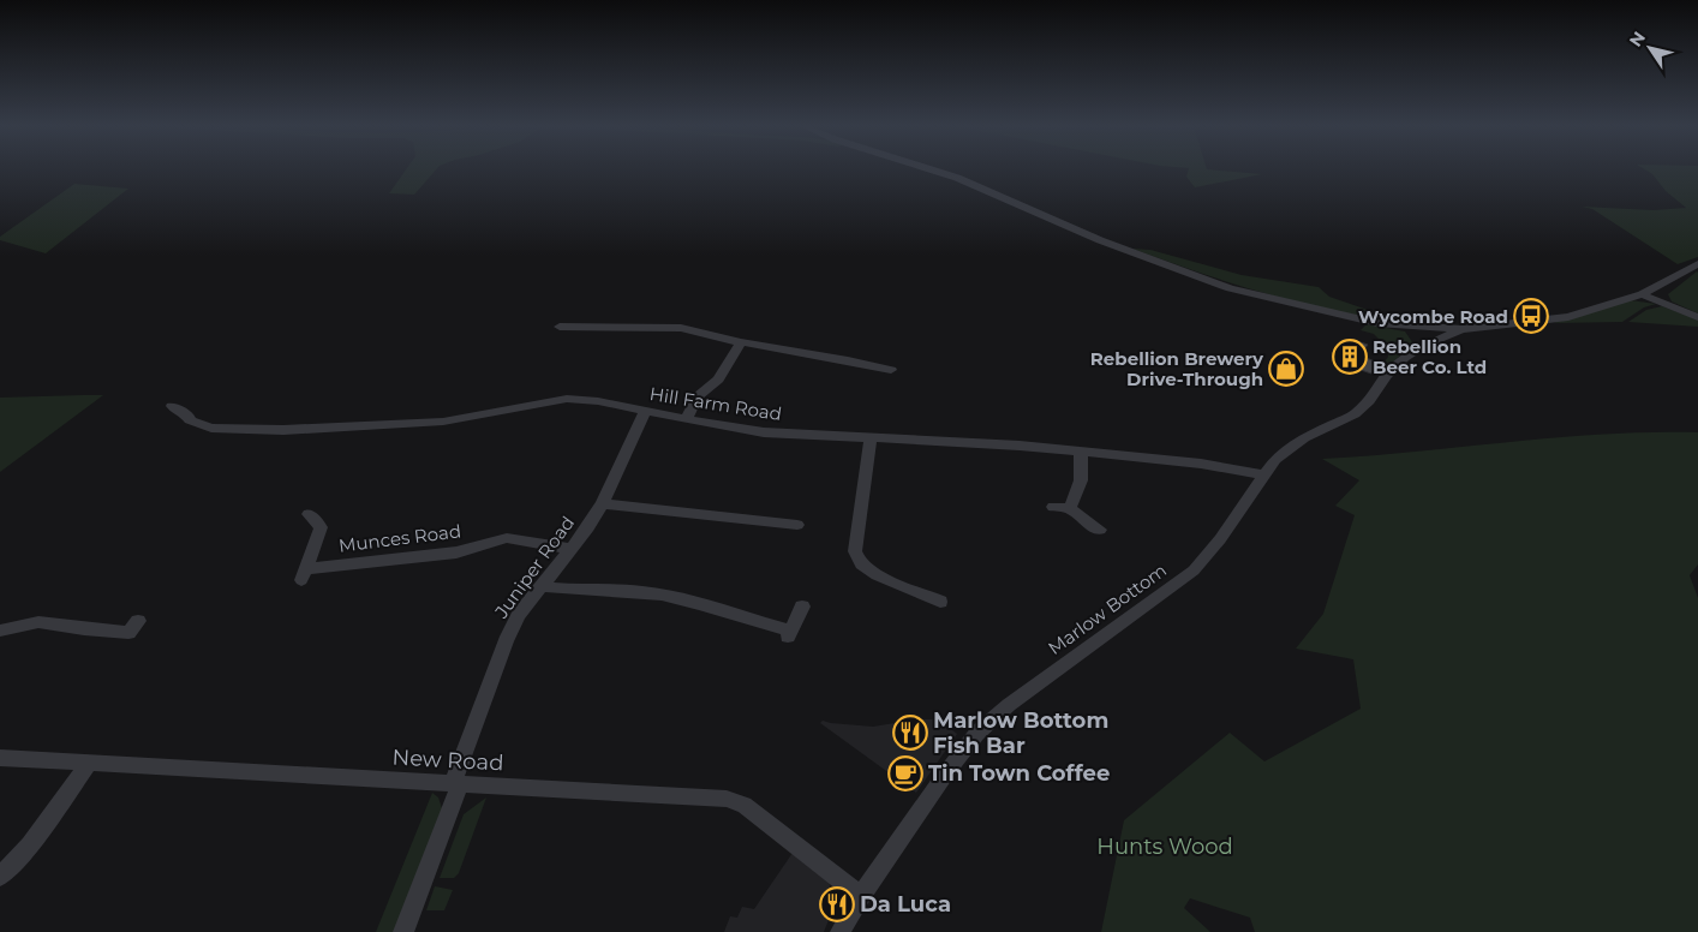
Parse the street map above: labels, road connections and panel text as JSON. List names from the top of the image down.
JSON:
{
  "streets": {
    "street": [
      "Hill Farm Road",
      "Munces Road",
      "Juniper Road",
      "Marlow Bottom",
      "New Road"
    ]
  },
  "crossings": [
    ["Hill Farm Road", "Juniper Road"],
    ["Hill Farm Road", "Marlow Bottom"],
    ["Munces Road", "Juniper Road"],
    ["Juniper Road", "New Road"],
    ["Marlow Bottom", "New Road"]
  ],
  "parks": ["Hunts Wood"],
  "places": {
    "bus stop": ["Wycombe Road"],
    "building": ["Rebellion Beer Co. Ltd"],
    "shop": ["Rebellion Brewery Drive-Through"],
    "restaurant": ["Marlow Bottom Fish Bar", "Da Luca"],
    "cafe": ["Tin Town Coffee"]
  },
  "north": "top left"
}
